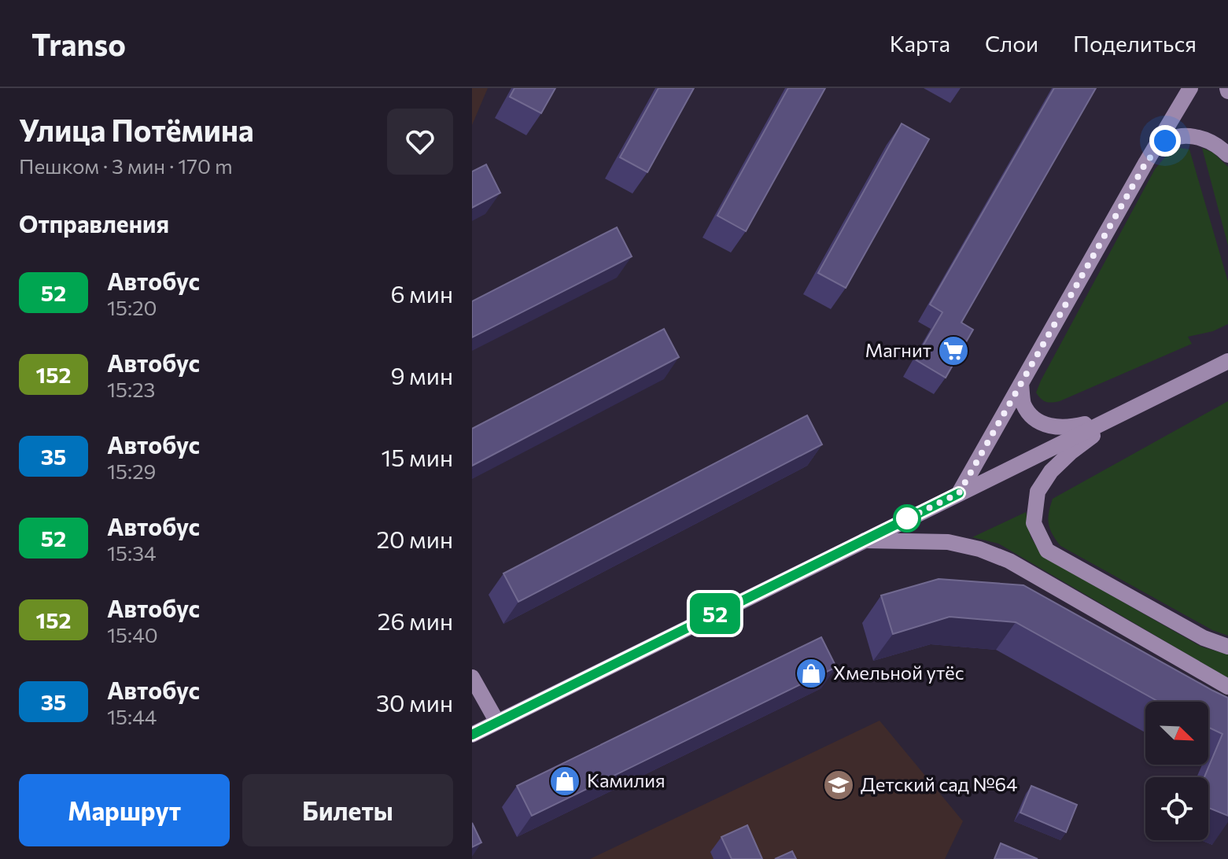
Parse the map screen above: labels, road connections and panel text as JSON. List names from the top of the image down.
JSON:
{
  "places": {
    "supermarket": ["Магнит"],
    "shop": ["Хмельной утёс", "Камилия"],
    "school or university": ["Детский сад №64"]
  },
  "lines": ["bus line 52"],
  "north": "bottom right",
  "page": {
    "header": "Transo",
    "nav": ["Карта", "Слои", "Поделиться"],
    "heading": [
      ["Улица Потёмина", "Пешком · 3 мин · 170 m"],
      "Отправления"
    ],
    "on_map": "52",
    "list": [
      {
        "mark": "52",
        "name": "Автобус",
        "note": "15:20",
        "value": "6 мин"
      },
      {
        "mark": "152",
        "name": "Автобус",
        "note": "15:23",
        "value": "9 мин"
      },
      {
        "mark": "35",
        "name": "Автобус",
        "note": "15:29",
        "value": "15 мин"
      },
      {
        "mark": "52",
        "name": "Автобус",
        "note": "15:34",
        "value": "20 мин"
      },
      {
        "mark": "152",
        "name": "Автобус",
        "note": "15:40",
        "value": "26 мин"
      },
      {
        "mark": "35",
        "name": "Автобус",
        "note": "15:44",
        "value": "30 мин"
      }
    ],
    "buttons": ["Маршрут", "Билеты"]
  }
}
